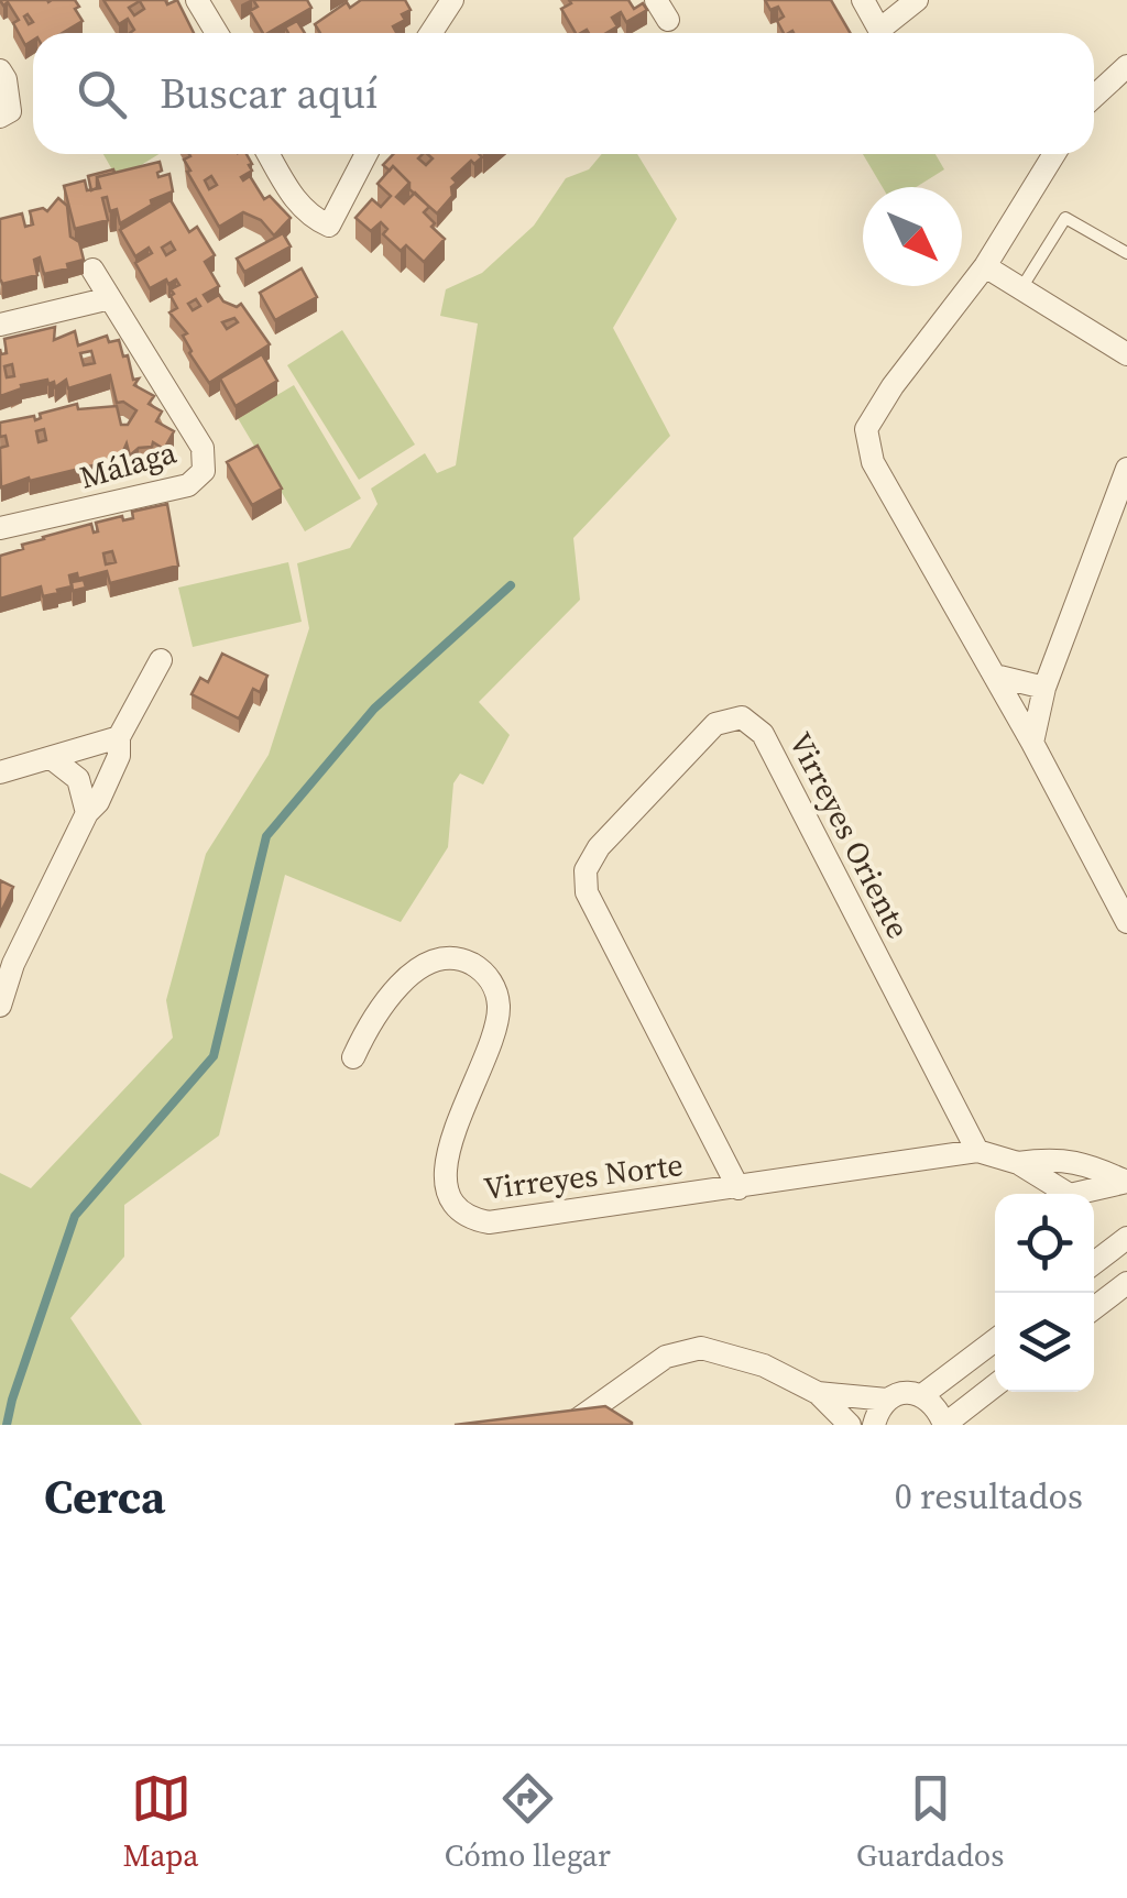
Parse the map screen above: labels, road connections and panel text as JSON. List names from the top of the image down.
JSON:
{
  "streets": {
    "street": ["Málaga", "Virreyes Oriente", "Virreyes Norte"]
  },
  "crossings": [
    ["Virreyes Oriente", "Virreyes Norte"]
  ],
  "north": "bottom right",
  "page": {
    "search": "Buscar aquí",
    "heading": ["Cerca", "0 resultados"],
    "nav": ["Mapa", "Cómo llegar", "Guardados"]
  }
}
